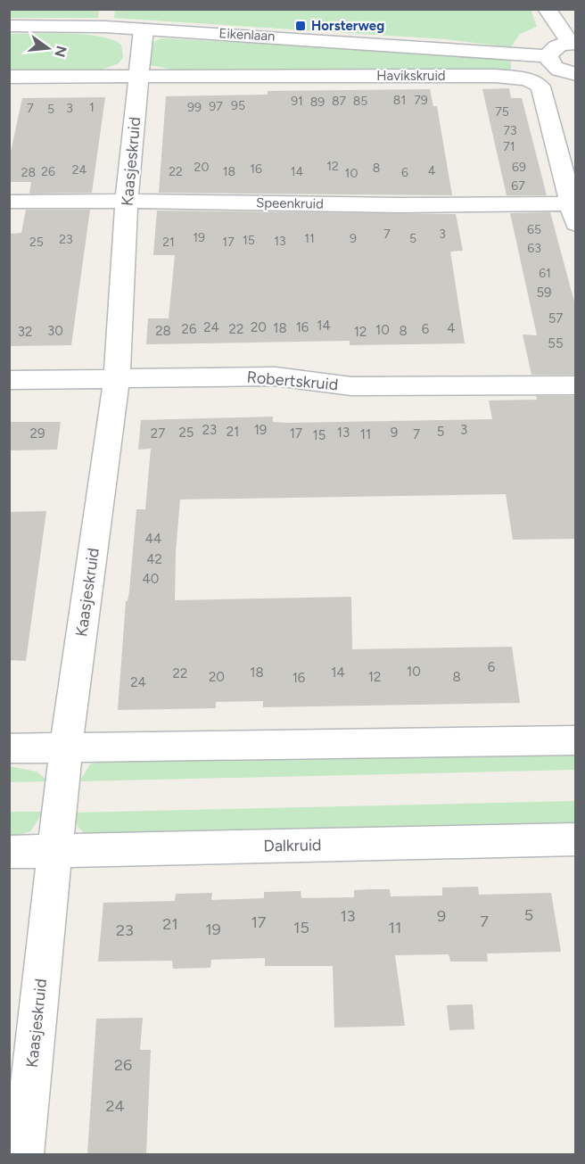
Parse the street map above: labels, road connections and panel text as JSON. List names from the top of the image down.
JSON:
{
  "streets": {
    "street": [
      "Eikenlaan",
      "Havikskruid",
      "Kaasjeskruid",
      "Speenkruid",
      "Robertskruid",
      "Dalkruid"
    ]
  },
  "crossings": [
    ["Eikenlaan", "Kaasjeskruid"],
    ["Havikskruid", "Kaasjeskruid"],
    ["Havikskruid", "Speenkruid"],
    ["Kaasjeskruid", "Speenkruid"],
    ["Kaasjeskruid", "Robertskruid"],
    ["Kaasjeskruid", "Dalkruid"]
  ],
  "places": {
    "transit": ["Horsterweg"]
  },
  "house_numbers": [
    "81",
    "79",
    "91",
    "87",
    "85",
    "89",
    "95",
    "97",
    "1",
    "99",
    "7",
    "3",
    "5",
    "75",
    "73",
    "71",
    "12",
    "20",
    "69",
    "8",
    "16",
    "24",
    "4",
    "26",
    "22",
    "18",
    "14",
    "28",
    "6",
    "10",
    "67",
    "65",
    "7",
    "3",
    "19",
    "11",
    "9",
    "5",
    "23",
    "15",
    "13",
    "25",
    "21",
    "17",
    "63",
    "61",
    "59",
    "57",
    "14",
    "24",
    "20",
    "16",
    "18",
    "4",
    "26",
    "22",
    "6",
    "10",
    "30",
    "28",
    "8",
    "32",
    "12",
    "55",
    "23",
    "19",
    "3",
    "21",
    "5",
    "25",
    "13",
    "9",
    "29",
    "27",
    "17",
    "11",
    "7",
    "15",
    "44",
    "42",
    "40",
    "6",
    "10",
    "18",
    "14",
    "22",
    "20",
    "12",
    "8",
    "16",
    "24",
    "5",
    "13",
    "9",
    "7",
    "17",
    "21",
    "15",
    "11",
    "19",
    "23",
    "26",
    "24"
  ],
  "north": "right"
}
